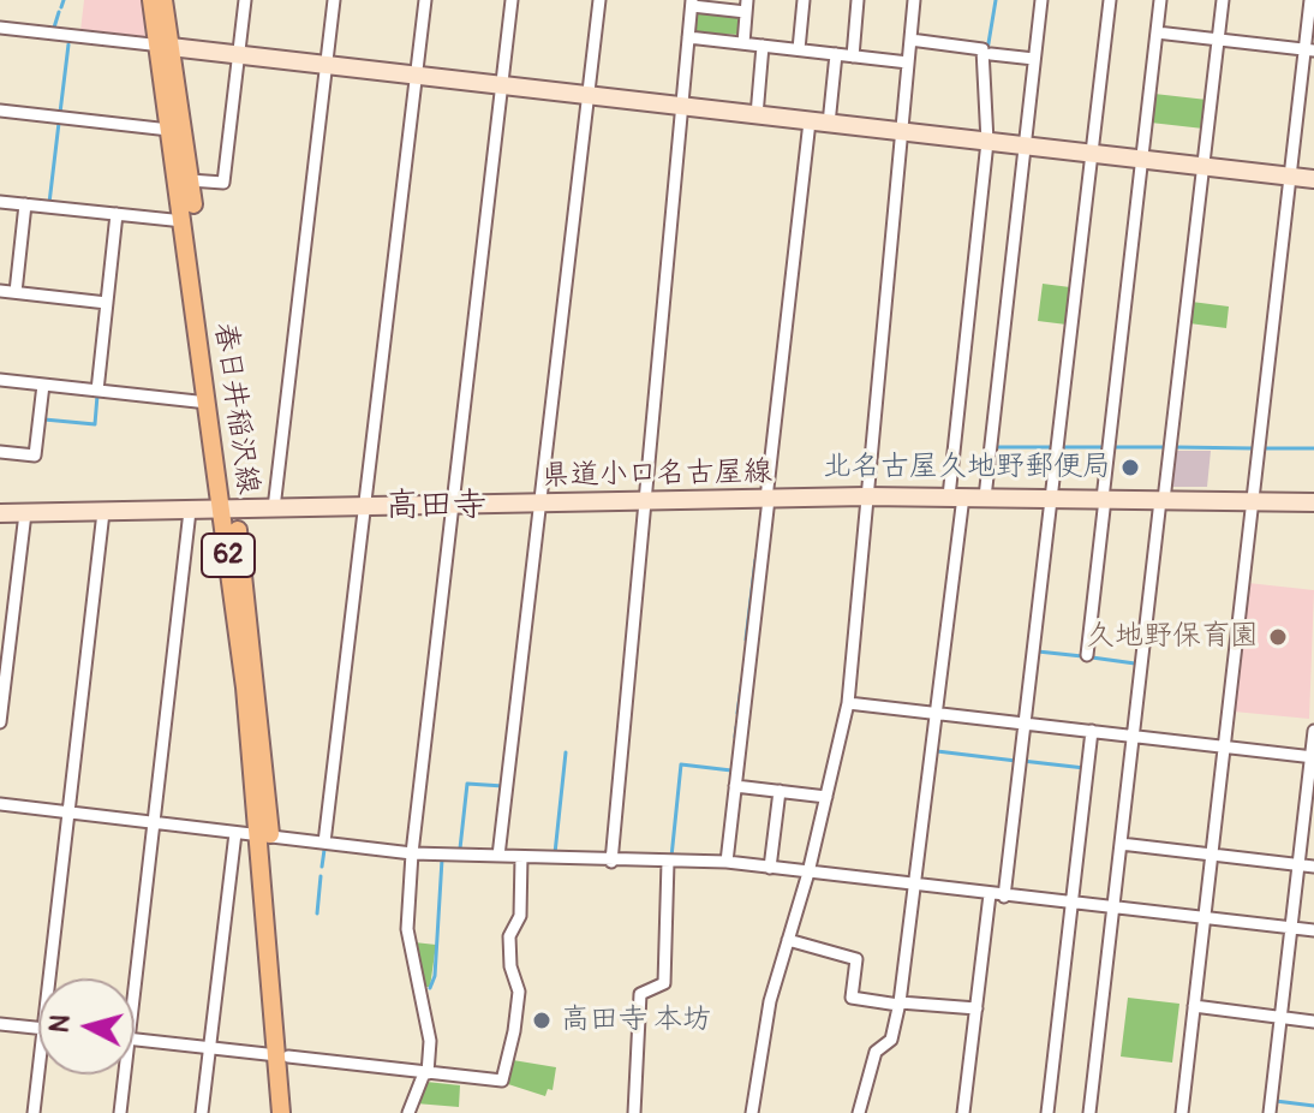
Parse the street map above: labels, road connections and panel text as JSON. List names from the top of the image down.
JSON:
{
  "streets": {
    "main road": ["春日井稲沢線", "県道小口名古屋線", "62"]
  },
  "crossings": [
    ["春日井稲沢線", "県道小口名古屋線"]
  ],
  "districts": ["高田寺"],
  "places": ["北名古屋久地野郵便局", "久地野保育園", "高田寺 本坊"],
  "north": "left"
}
